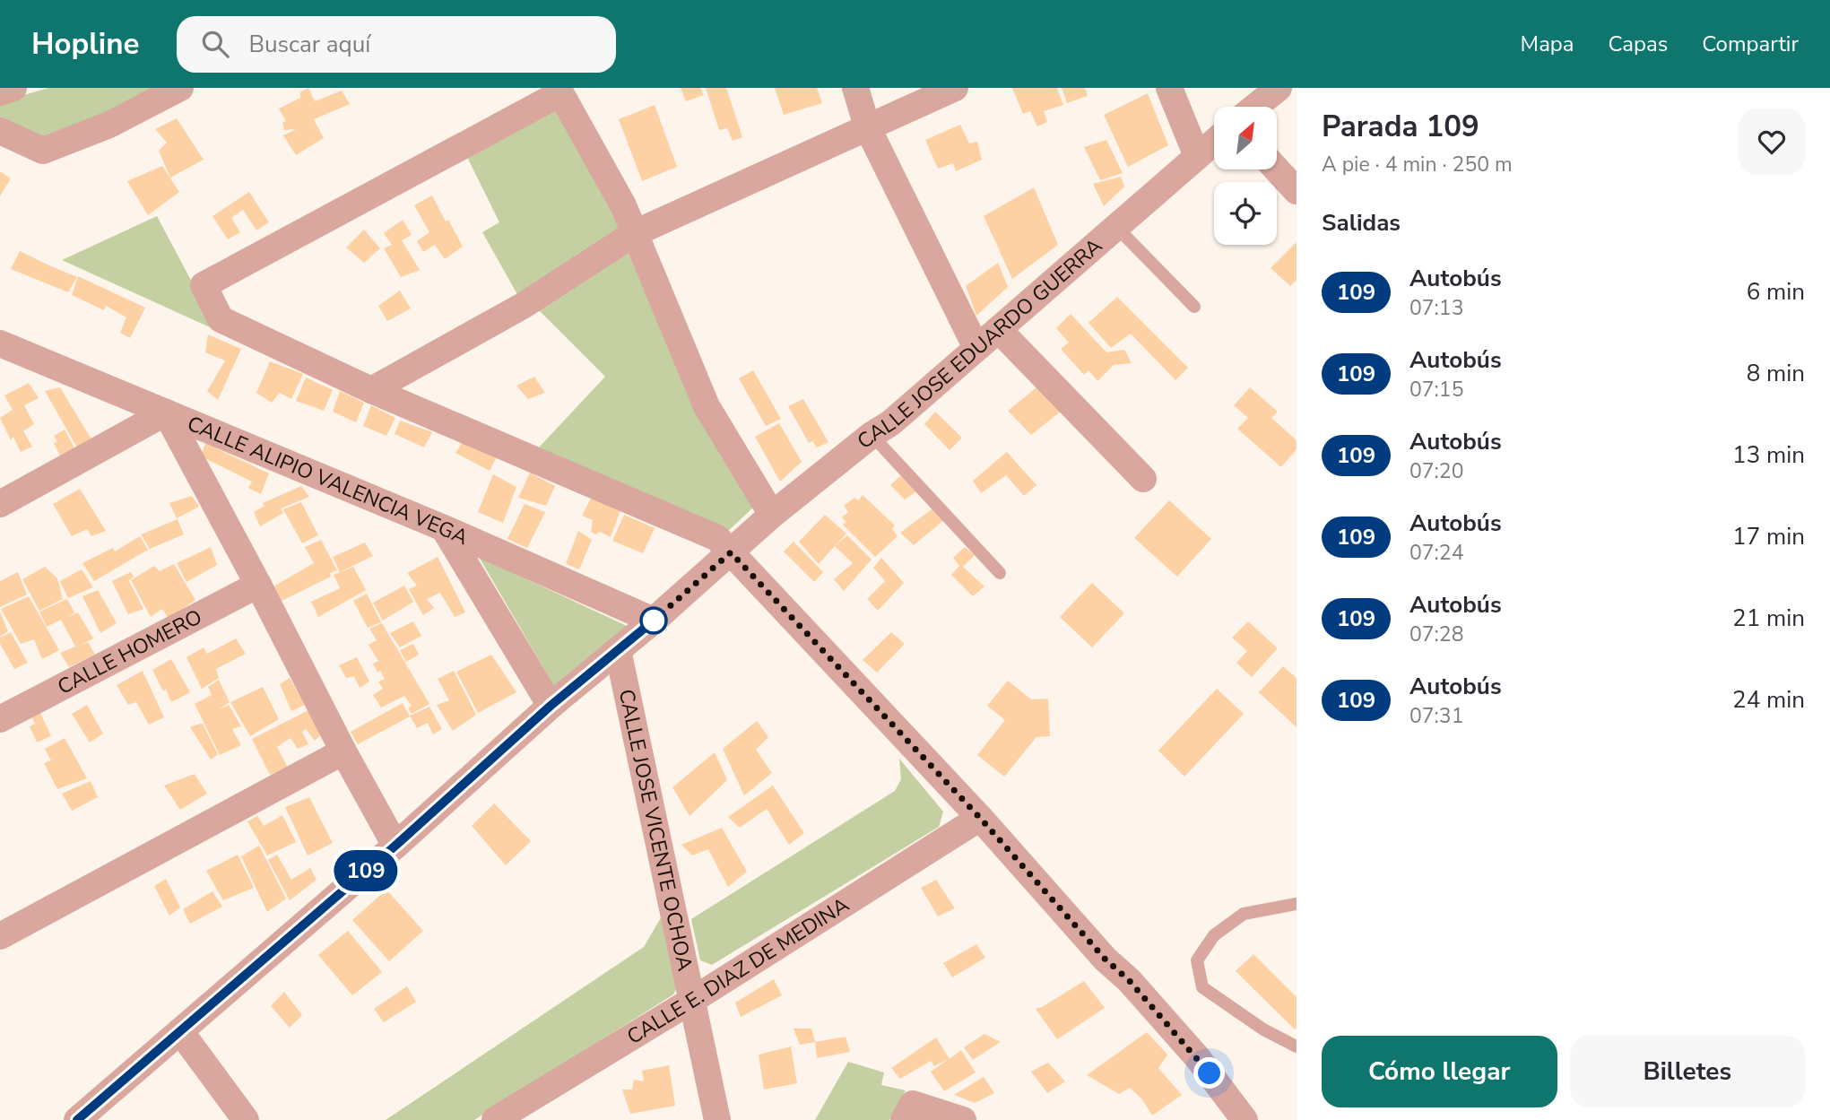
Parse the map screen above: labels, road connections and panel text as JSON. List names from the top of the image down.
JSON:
{
  "streets": {
    "street": [
      "CALLE JOSE EDUARDO GUERRA",
      "CALLE ALIPIO VALENCIA VEGA",
      "CALLE HOMERO",
      "CALLE JOSE VICENTE OCHOA",
      "CALLE E. DIAZ DE MEDINA"
    ]
  },
  "crossings": [
    ["CALLE JOSE EDUARDO GUERRA", "CALLE ALIPIO VALENCIA VEGA"],
    ["CALLE JOSE VICENTE OCHOA", "CALLE E. DIAZ DE MEDINA"]
  ],
  "lines": ["bus line 109"],
  "north": "top right",
  "page": {
    "header": "Hopline",
    "search": "Buscar aquí",
    "nav": ["Mapa", "Capas", "Compartir"],
    "on_map": "109",
    "heading": [
      ["Parada 109", "A pie · 4 min · 250 m"],
      "Salidas"
    ],
    "list": [
      {
        "mark": "109",
        "name": "Autobús",
        "note": "07:13",
        "value": "6 min"
      },
      {
        "mark": "109",
        "name": "Autobús",
        "note": "07:15",
        "value": "8 min"
      },
      {
        "mark": "109",
        "name": "Autobús",
        "note": "07:20",
        "value": "13 min"
      },
      {
        "mark": "109",
        "name": "Autobús",
        "note": "07:24",
        "value": "17 min"
      },
      {
        "mark": "109",
        "name": "Autobús",
        "note": "07:28",
        "value": "21 min"
      },
      {
        "mark": "109",
        "name": "Autobús",
        "note": "07:31",
        "value": "24 min"
      }
    ],
    "buttons": ["Cómo llegar", "Billetes"]
  }
}
